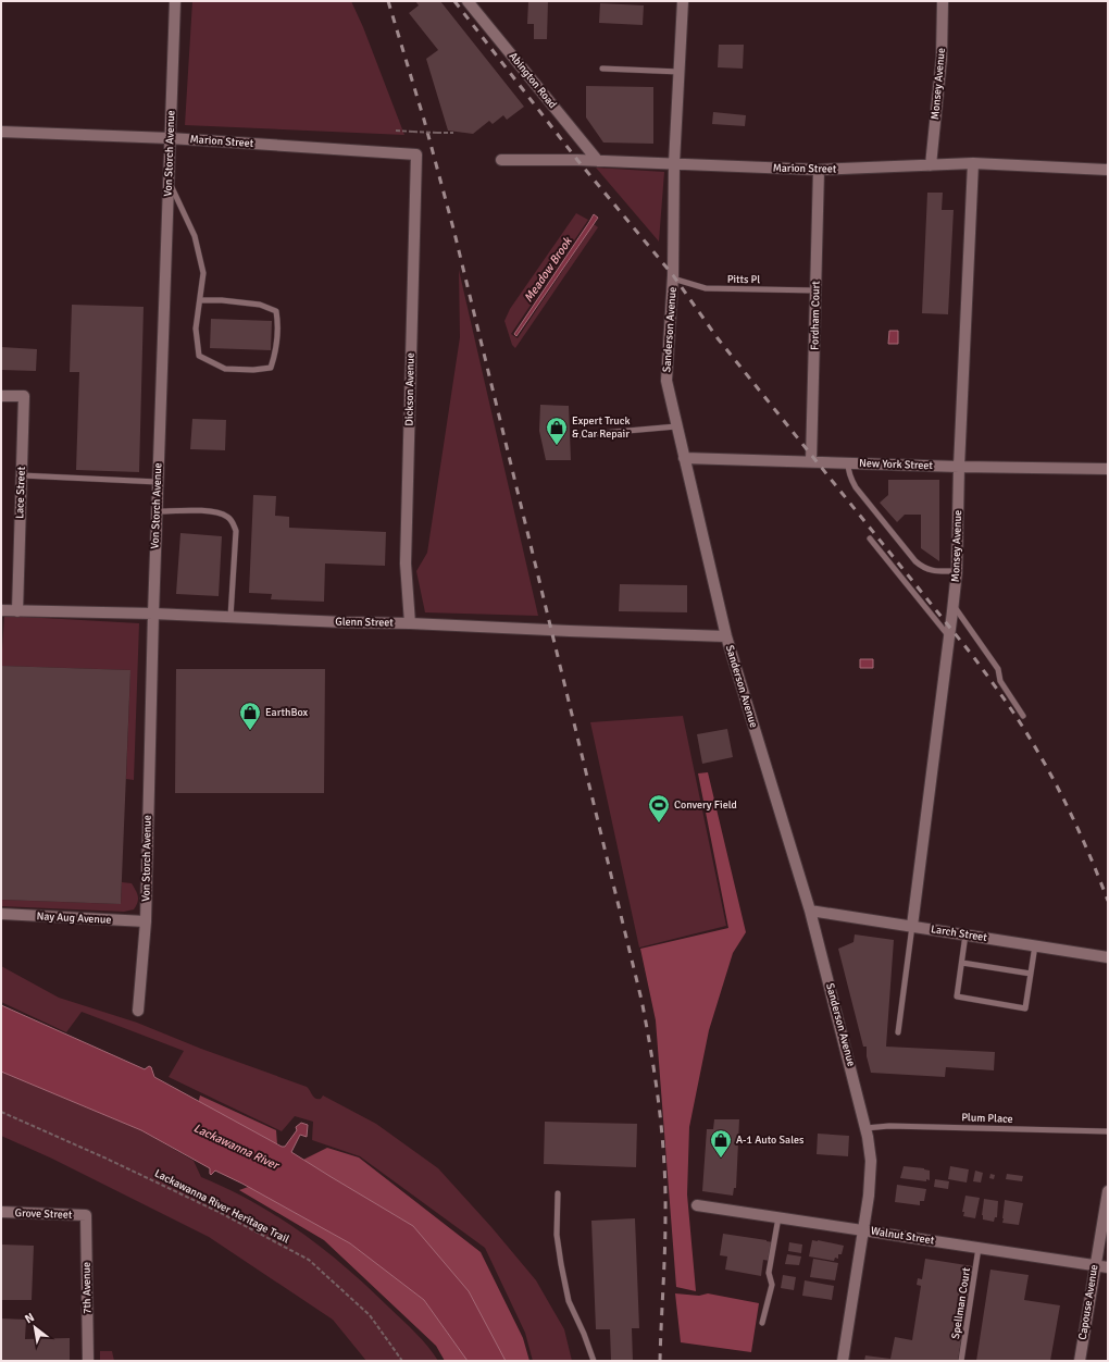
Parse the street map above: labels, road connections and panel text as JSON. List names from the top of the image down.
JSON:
{
  "streets": {
    "street": [
      "Abington Road",
      "Monsey Avenue",
      "Marion Street",
      "Von Storch Avenue",
      "Fordham Court",
      "Sanderson Avenue",
      "Dickson Avenue",
      "New York Street",
      "Lace Street",
      "Glenn Street",
      "Nay Aug Avenue",
      "Larch Street",
      "Grove Street",
      "Walnut Street",
      "7th Avenue",
      "Capouse Avenue"
    ],
    "lane": ["Pitts Pl", "Plum Place", "Spellman Court"],
    "path": ["Lackawanna River Heritage Trail"]
  },
  "crossings": [
    ["Abington Road", "Marion Street"],
    ["Monsey Avenue", "Marion Street"],
    ["Monsey Avenue", "New York Street"],
    ["Monsey Avenue", "Larch Street"],
    ["Marion Street", "Von Storch Avenue"],
    ["Marion Street", "Fordham Court"],
    ["Marion Street", "Sanderson Avenue"],
    ["Marion Street", "Dickson Avenue"],
    ["Von Storch Avenue", "Glenn Street"],
    ["Von Storch Avenue", "Nay Aug Avenue"],
    ["Pitts Pl", "Fordham Court"],
    ["Pitts Pl", "Sanderson Avenue"],
    ["Fordham Court", "New York Street"],
    ["Sanderson Avenue", "New York Street"],
    ["Sanderson Avenue", "Glenn Street"],
    ["Sanderson Avenue", "Larch Street"],
    ["Sanderson Avenue", "Plum Place"],
    ["Sanderson Avenue", "Walnut Street"],
    ["Dickson Avenue", "Glenn Street"],
    ["Lace Street", "Glenn Street"],
    ["Grove Street", "7th Avenue"],
    ["Walnut Street", "Capouse Avenue"],
    ["Walnut Street", "Spellman Court"]
  ],
  "water": ["Meadow Brook", "Lackawanna River"],
  "places": {
    "shop": ["Expert Truck & Car Repair", "EarthBox", "A-1 Auto Sales"],
    "sports": ["Convery Field"]
  },
  "north": "top left"
}
